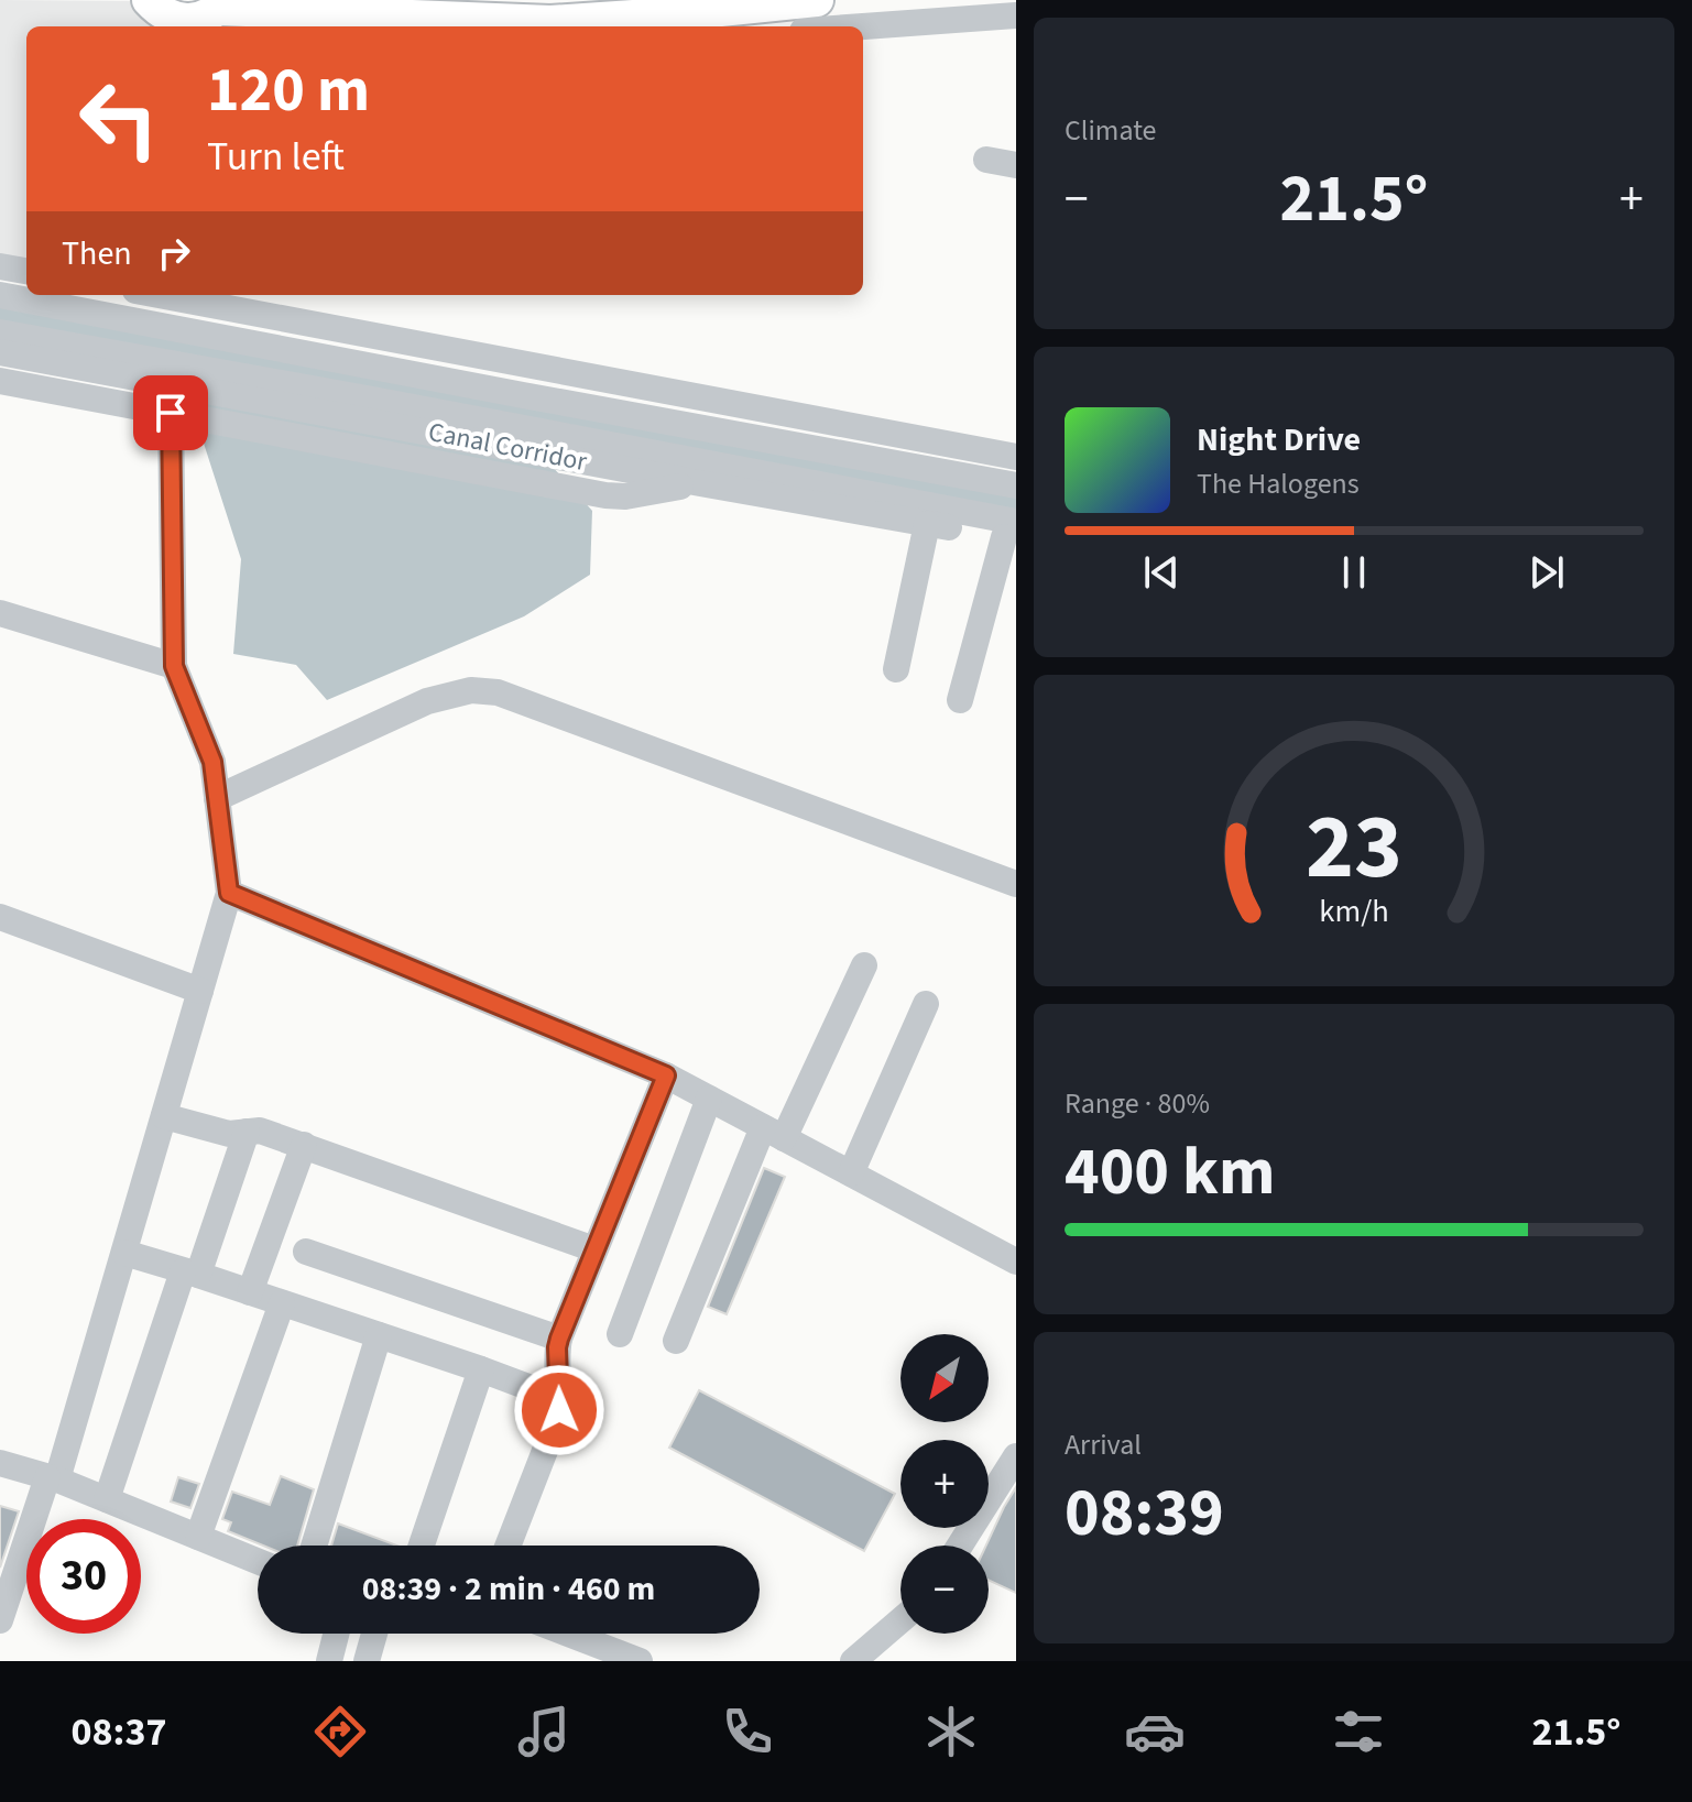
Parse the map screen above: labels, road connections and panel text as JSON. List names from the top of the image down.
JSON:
{
  "streets": {
    "street": ["Canal Corridor"]
  },
  "north": "bottom left",
  "page": {
    "tile": [
      "Climate",
      ["Range · 80%", "400 km"],
      ["Arrival", "08:39"]
    ],
    "turn": ["120 m", "Turn left"],
    "heat": ["−", "21.5°", "+"],
    "then": "Then",
    "song": ["Night Drive", "The Halogens"],
    "map_buttons": ["+", "−"],
    "limit": "30",
    "trip": "08:39 · 2 min · 460 m",
    "tabs": ["08:37", "21.5°"],
    "gauge": ["23", "km/h"]
  }
}
